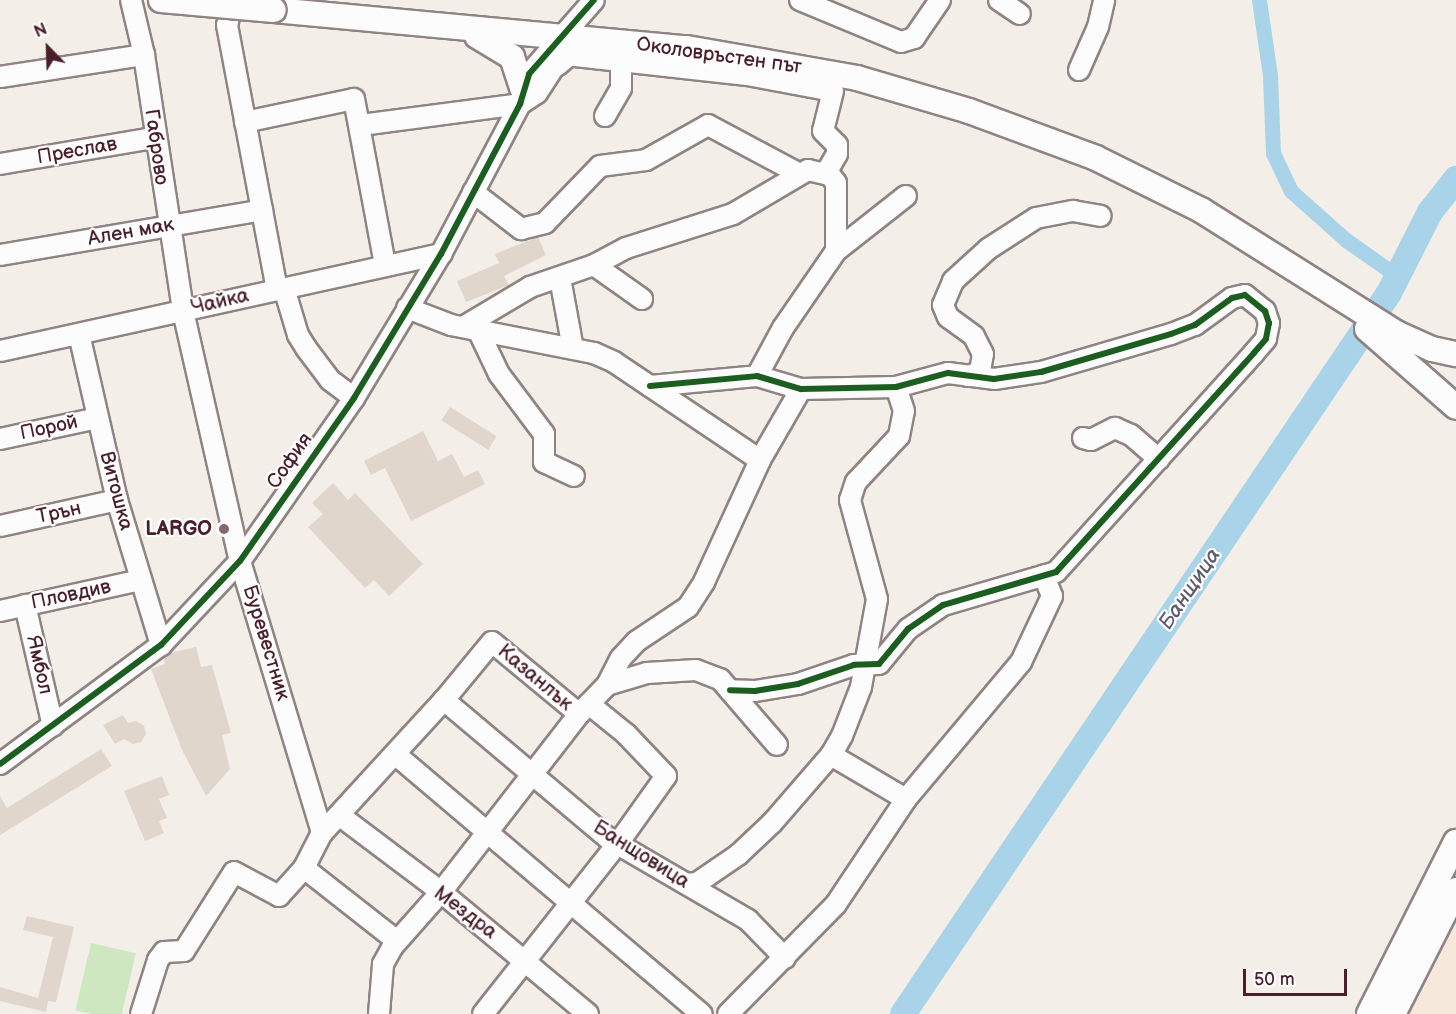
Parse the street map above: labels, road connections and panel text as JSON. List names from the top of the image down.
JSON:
{
  "streets": {
    "main road": ["Околовръстен път"],
    "street": [
      "Габрово",
      "Преслав",
      "Ален мак",
      "Чайка",
      "Порой",
      "София",
      "Витошка",
      "Трън",
      "Пловдив",
      "Буревестник",
      "Ямбол",
      "Казанлък",
      "Банщовица",
      "Мездра"
    ]
  },
  "crossings": [
    ["Околовръстен път", "София"],
    ["Габрово", "Преслав"],
    ["Габрово", "Ален мак"],
    ["Габрово", "Чайка"],
    ["Габрово", "Буревестник"],
    ["Чайка", "София"],
    ["Чайка", "Витошка"],
    ["Чайка", "Буревестник"],
    ["Порой", "Витошка"],
    ["София", "Витошка"],
    ["София", "Буревестник"],
    ["София", "Ямбол"],
    ["Витошка", "Трън"],
    ["Витошка", "Пловдив"],
    ["Пловдив", "Ямбол"],
    ["Казанлък", "Банщовица"]
  ],
  "water": ["Банщица"],
  "places": ["LARGO"],
  "scale_bar": "50 m",
  "north": "top left"
}
